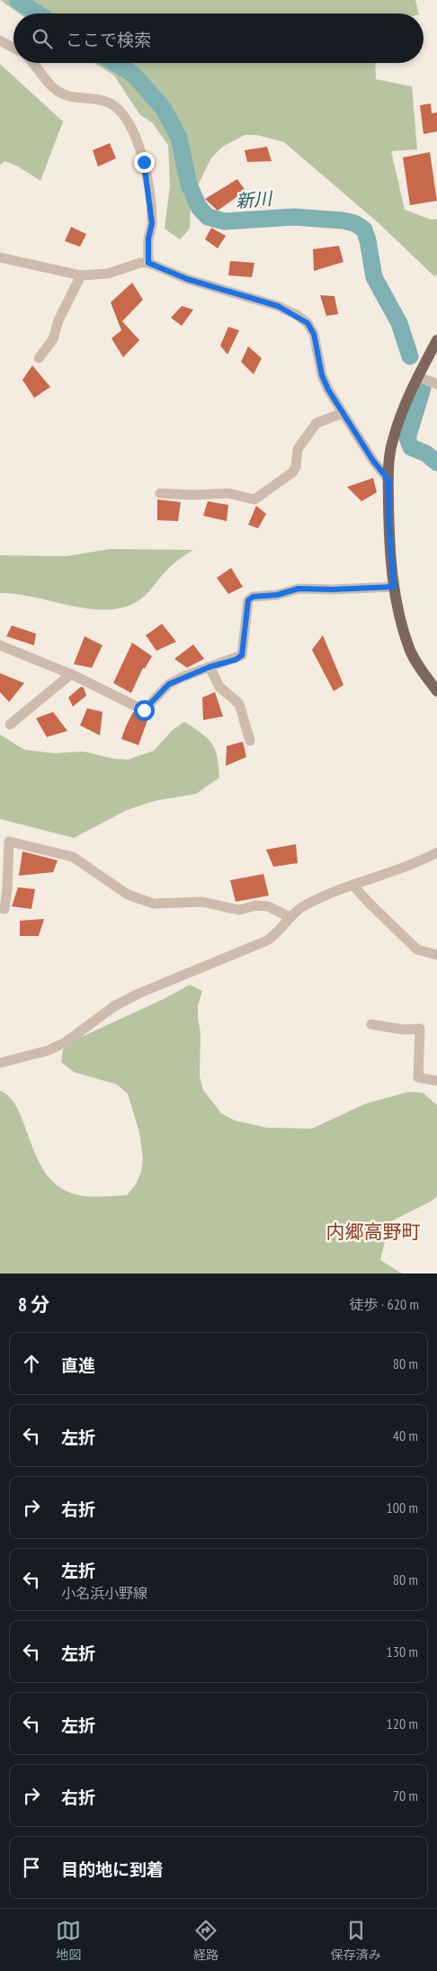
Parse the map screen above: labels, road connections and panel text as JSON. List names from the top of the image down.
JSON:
{
  "districts": ["内郷高野町"],
  "water": ["新川"],
  "page": {
    "search": "ここで検索",
    "heading": ["8 分", "徒歩 · 620 m"],
    "list": [
      ["直進", "80 m"],
      ["左折", "40 m"],
      ["右折", "100 m"],
      ["左折", "小名浜小野線", "80 m"],
      ["左折", "130 m"],
      ["左折", "120 m"],
      ["右折", "70 m"],
      "目的地に到着"
    ],
    "nav": ["地図", "経路", "保存済み"]
  }
}
